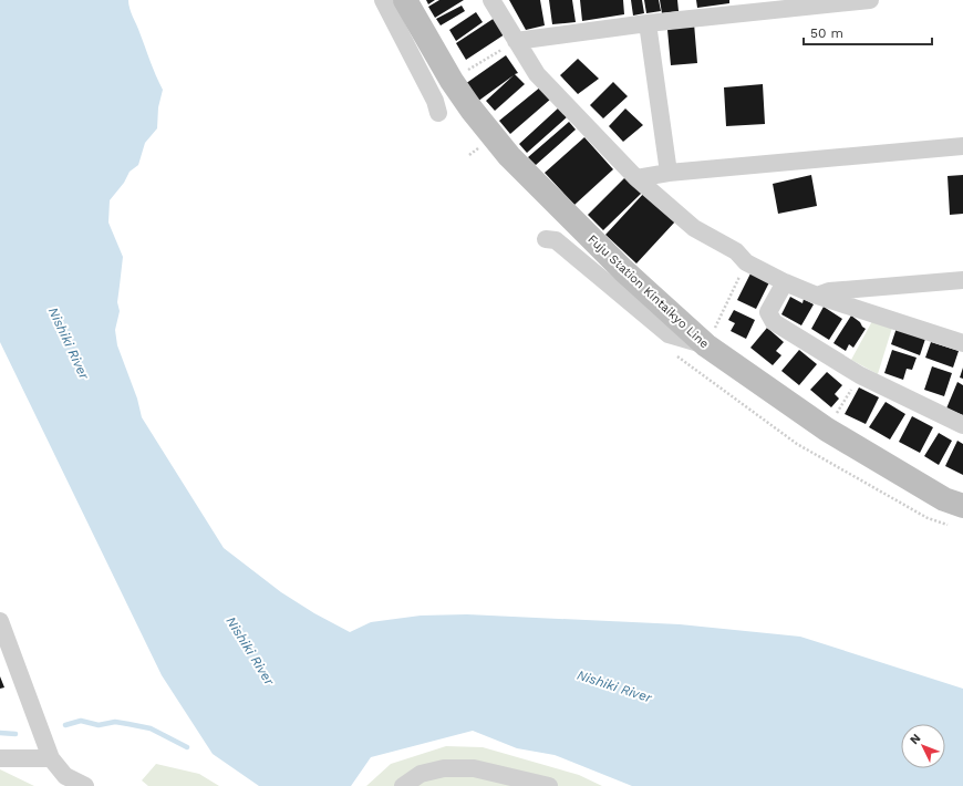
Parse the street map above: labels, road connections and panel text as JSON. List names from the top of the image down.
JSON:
{
  "streets": {
    "main road": ["Fuju Station Kintaikyo Line"]
  },
  "water": ["Nishiki River"],
  "scale_bar": "50 m",
  "north": "top left"
}
